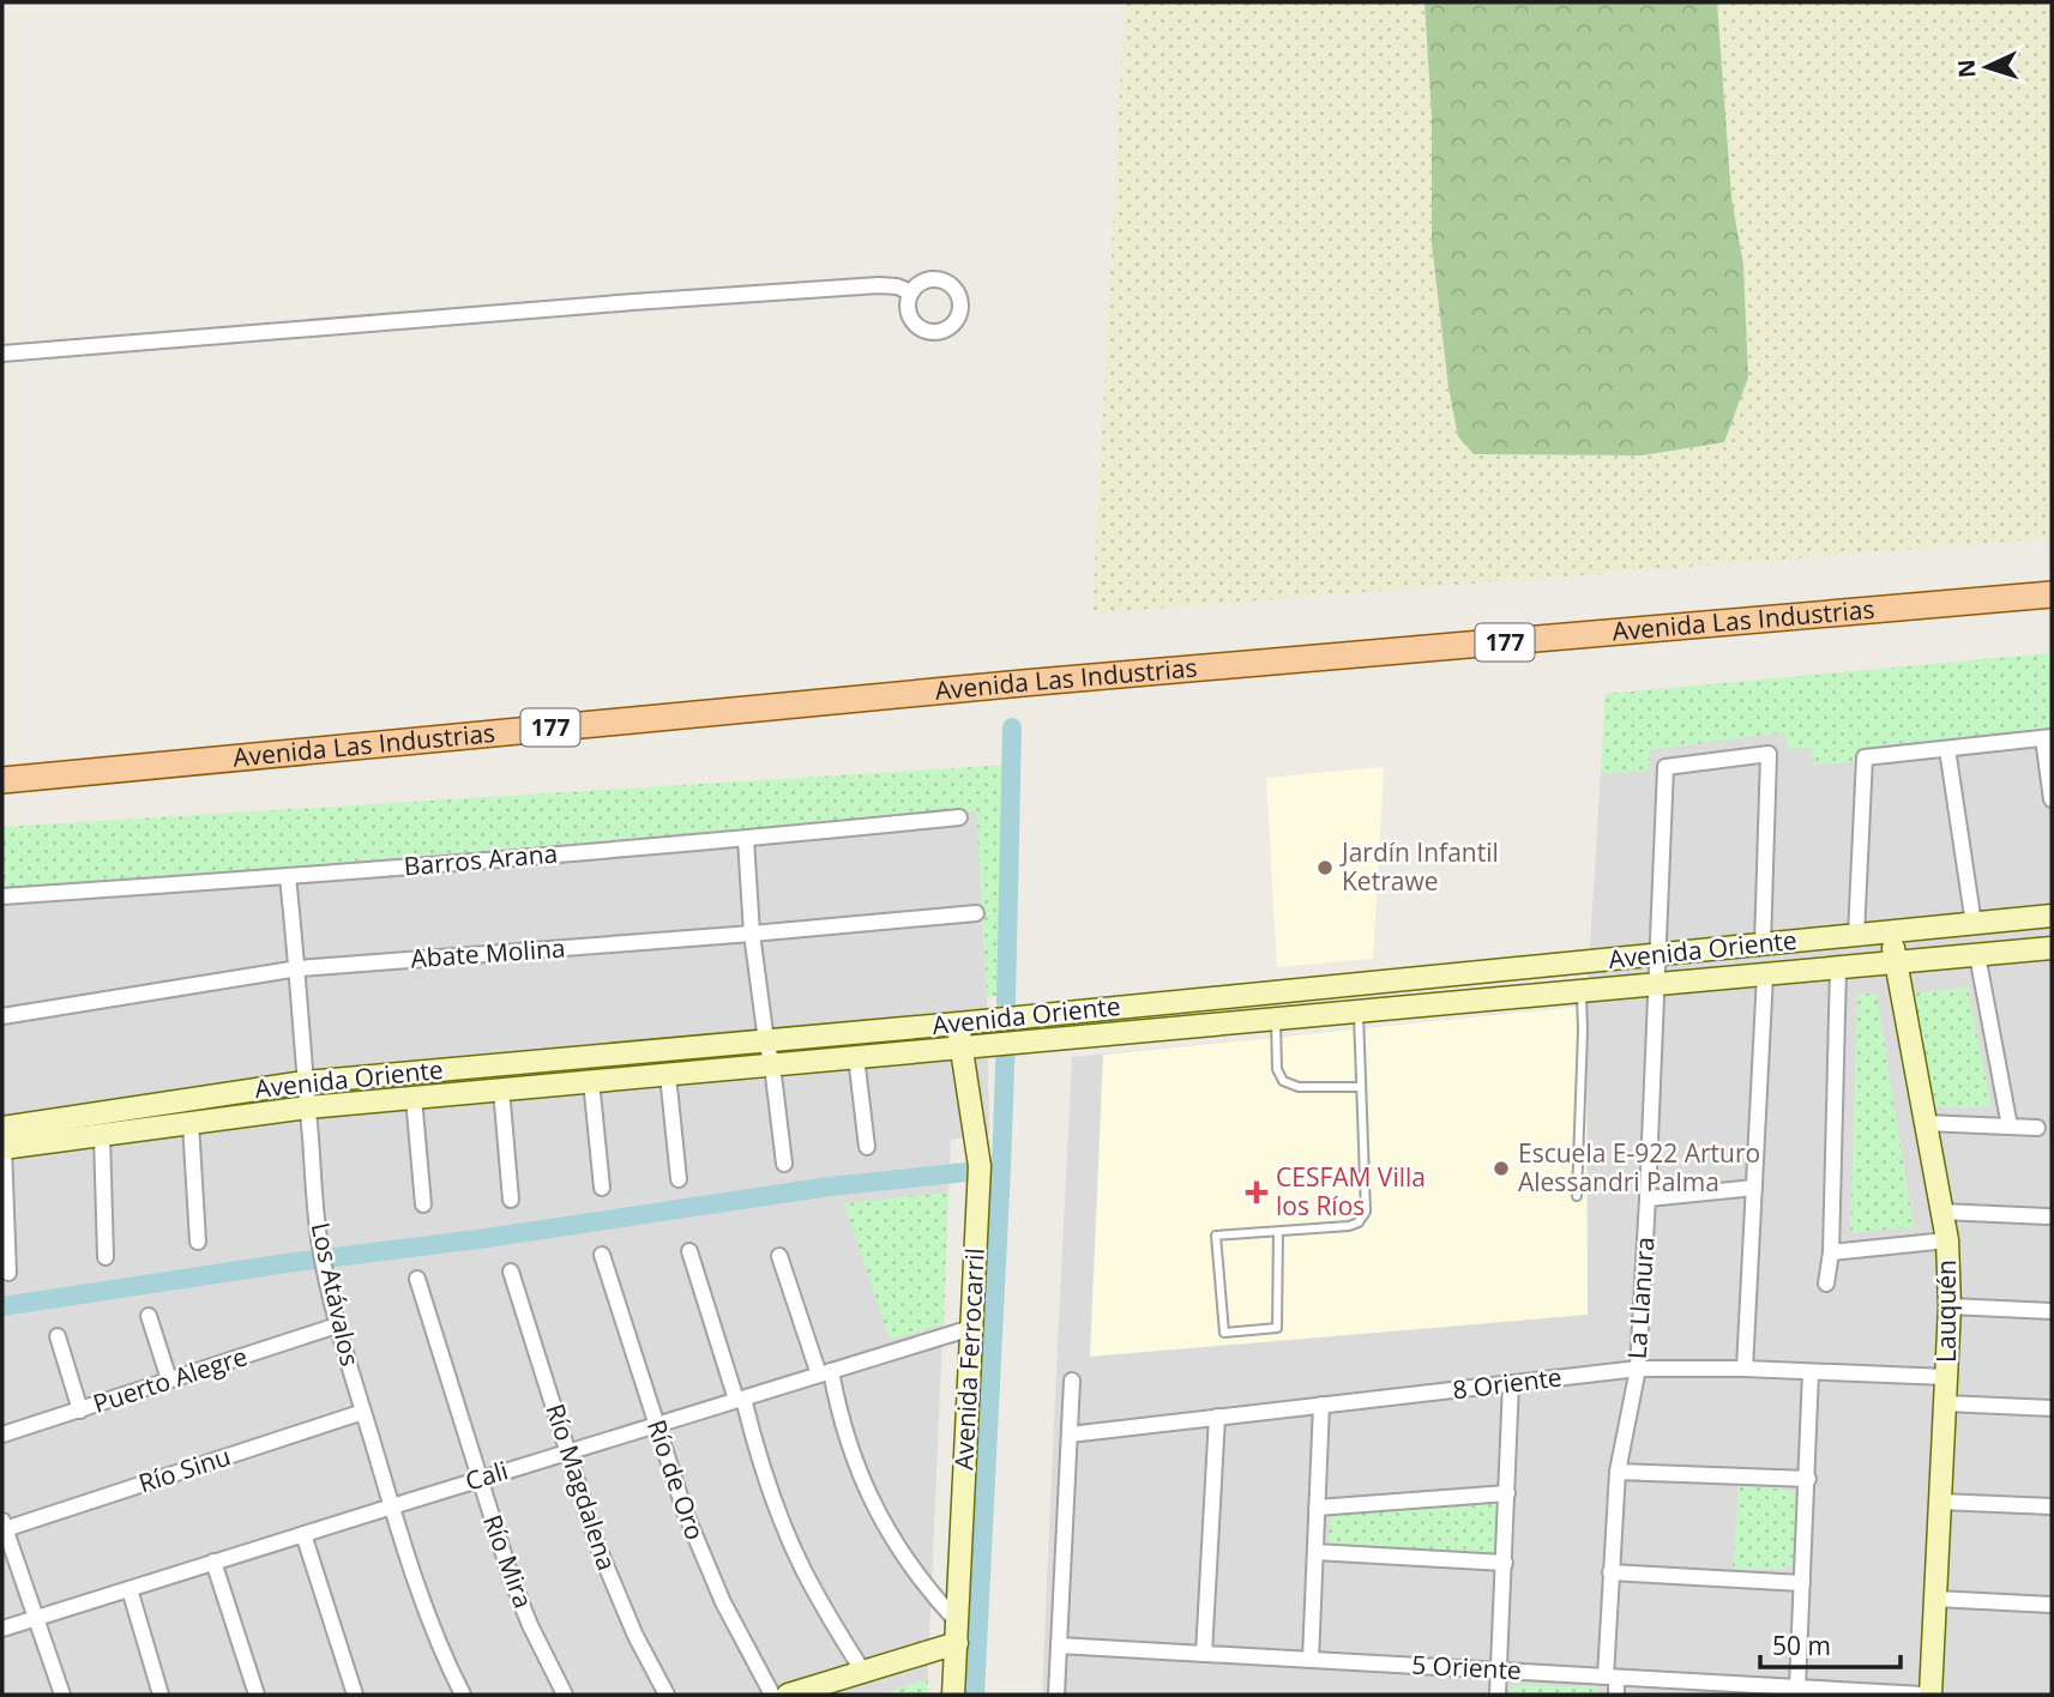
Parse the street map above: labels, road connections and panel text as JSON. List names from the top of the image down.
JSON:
{
  "streets": {
    "main road": ["Avenida Las Industrias", "177"],
    "street": [
      "Barros Arana",
      "Avenida Oriente",
      "Abate Molina",
      "Los Atávalos",
      "La Llanura",
      "Lauquén",
      "Avenida Ferrocarril",
      "Puerto Alegre",
      "8 Oriente",
      "Río Sinu",
      "Cali",
      "Río de Oro",
      "Río Magdalena",
      "Río Mira",
      "5 Oriente"
    ]
  },
  "crossings": [
    ["Barros Arana", "Los Atávalos"],
    ["Avenida Oriente", "Los Atávalos"],
    ["Avenida Oriente", "La Llanura"],
    ["Avenida Oriente", "Lauquén"],
    ["Avenida Oriente", "Avenida Ferrocarril"],
    ["Abate Molina", "Los Atávalos"],
    ["Los Atávalos", "Puerto Alegre"],
    ["Los Atávalos", "Río Sinu"],
    ["Los Atávalos", "Cali"],
    ["La Llanura", "8 Oriente"],
    ["La Llanura", "5 Oriente"],
    ["Lauquén", "8 Oriente"],
    ["Avenida Ferrocarril", "Cali"],
    ["Cali", "Río de Oro"],
    ["Cali", "Río Magdalena"],
    ["Cali", "Río Mira"]
  ],
  "places": {
    "other": ["Jardín Infantil Ketrawe", "Escuela E-922 Arturo Alessandri Palma"],
    "health": ["CESFAM Villa los Ríos"]
  },
  "scale_bar": "50 m",
  "north": "left"
}
